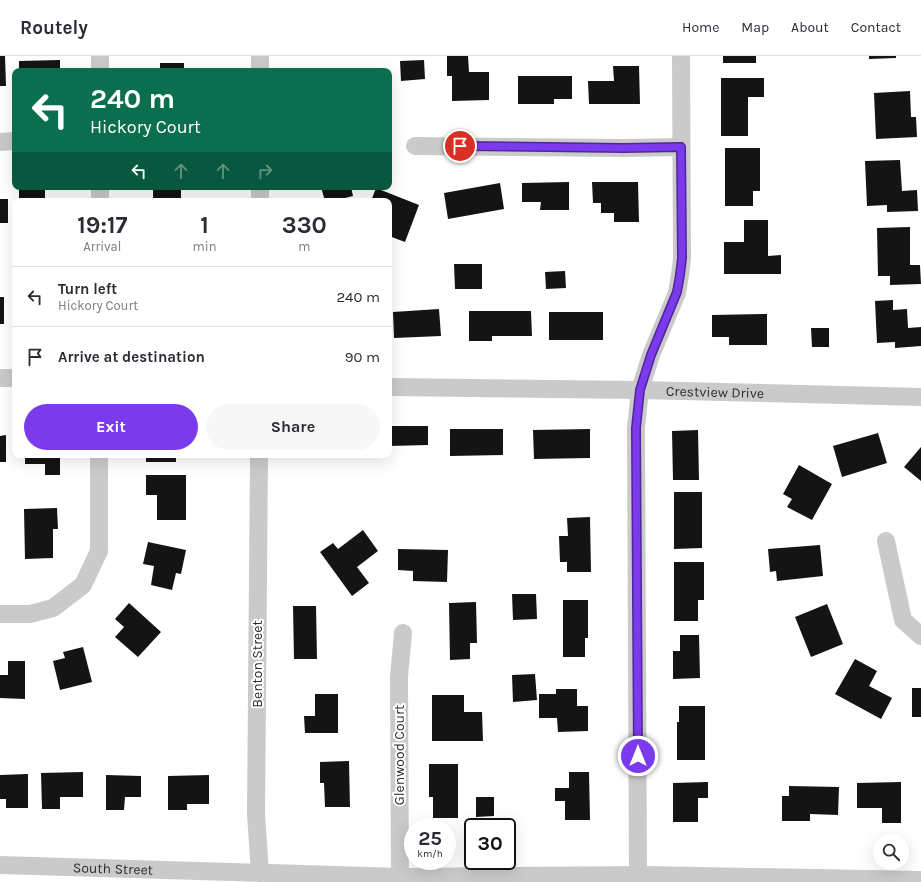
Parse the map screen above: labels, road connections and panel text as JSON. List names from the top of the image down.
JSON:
{
  "streets": {
    "street": [
      "Crestview Drive",
      "Benton Street",
      "Glenwood Court",
      "South Street"
    ]
  },
  "crossings": [
    ["Benton Street", "South Street"],
    ["Glenwood Court", "South Street"]
  ],
  "page": {
    "header": "Routely",
    "nav": [
      "Home",
      "Map",
      "About",
      "Contact"
    ],
    "turn": ["240 m", "Hickory Court"],
    "eta": [
      "19:17",
      "Arrival",
      "1",
      "min",
      "330",
      "m"
    ],
    "list": [
      {
        "name": "Turn left",
        "note": "Hickory Court",
        "value": "240 m"
      },
      {
        "name": "Arrive at destination",
        "value": "90 m"
      }
    ],
    "buttons": ["Exit", "Share"],
    "speed": "25 km/h",
    "limit": "30"
  }
}
